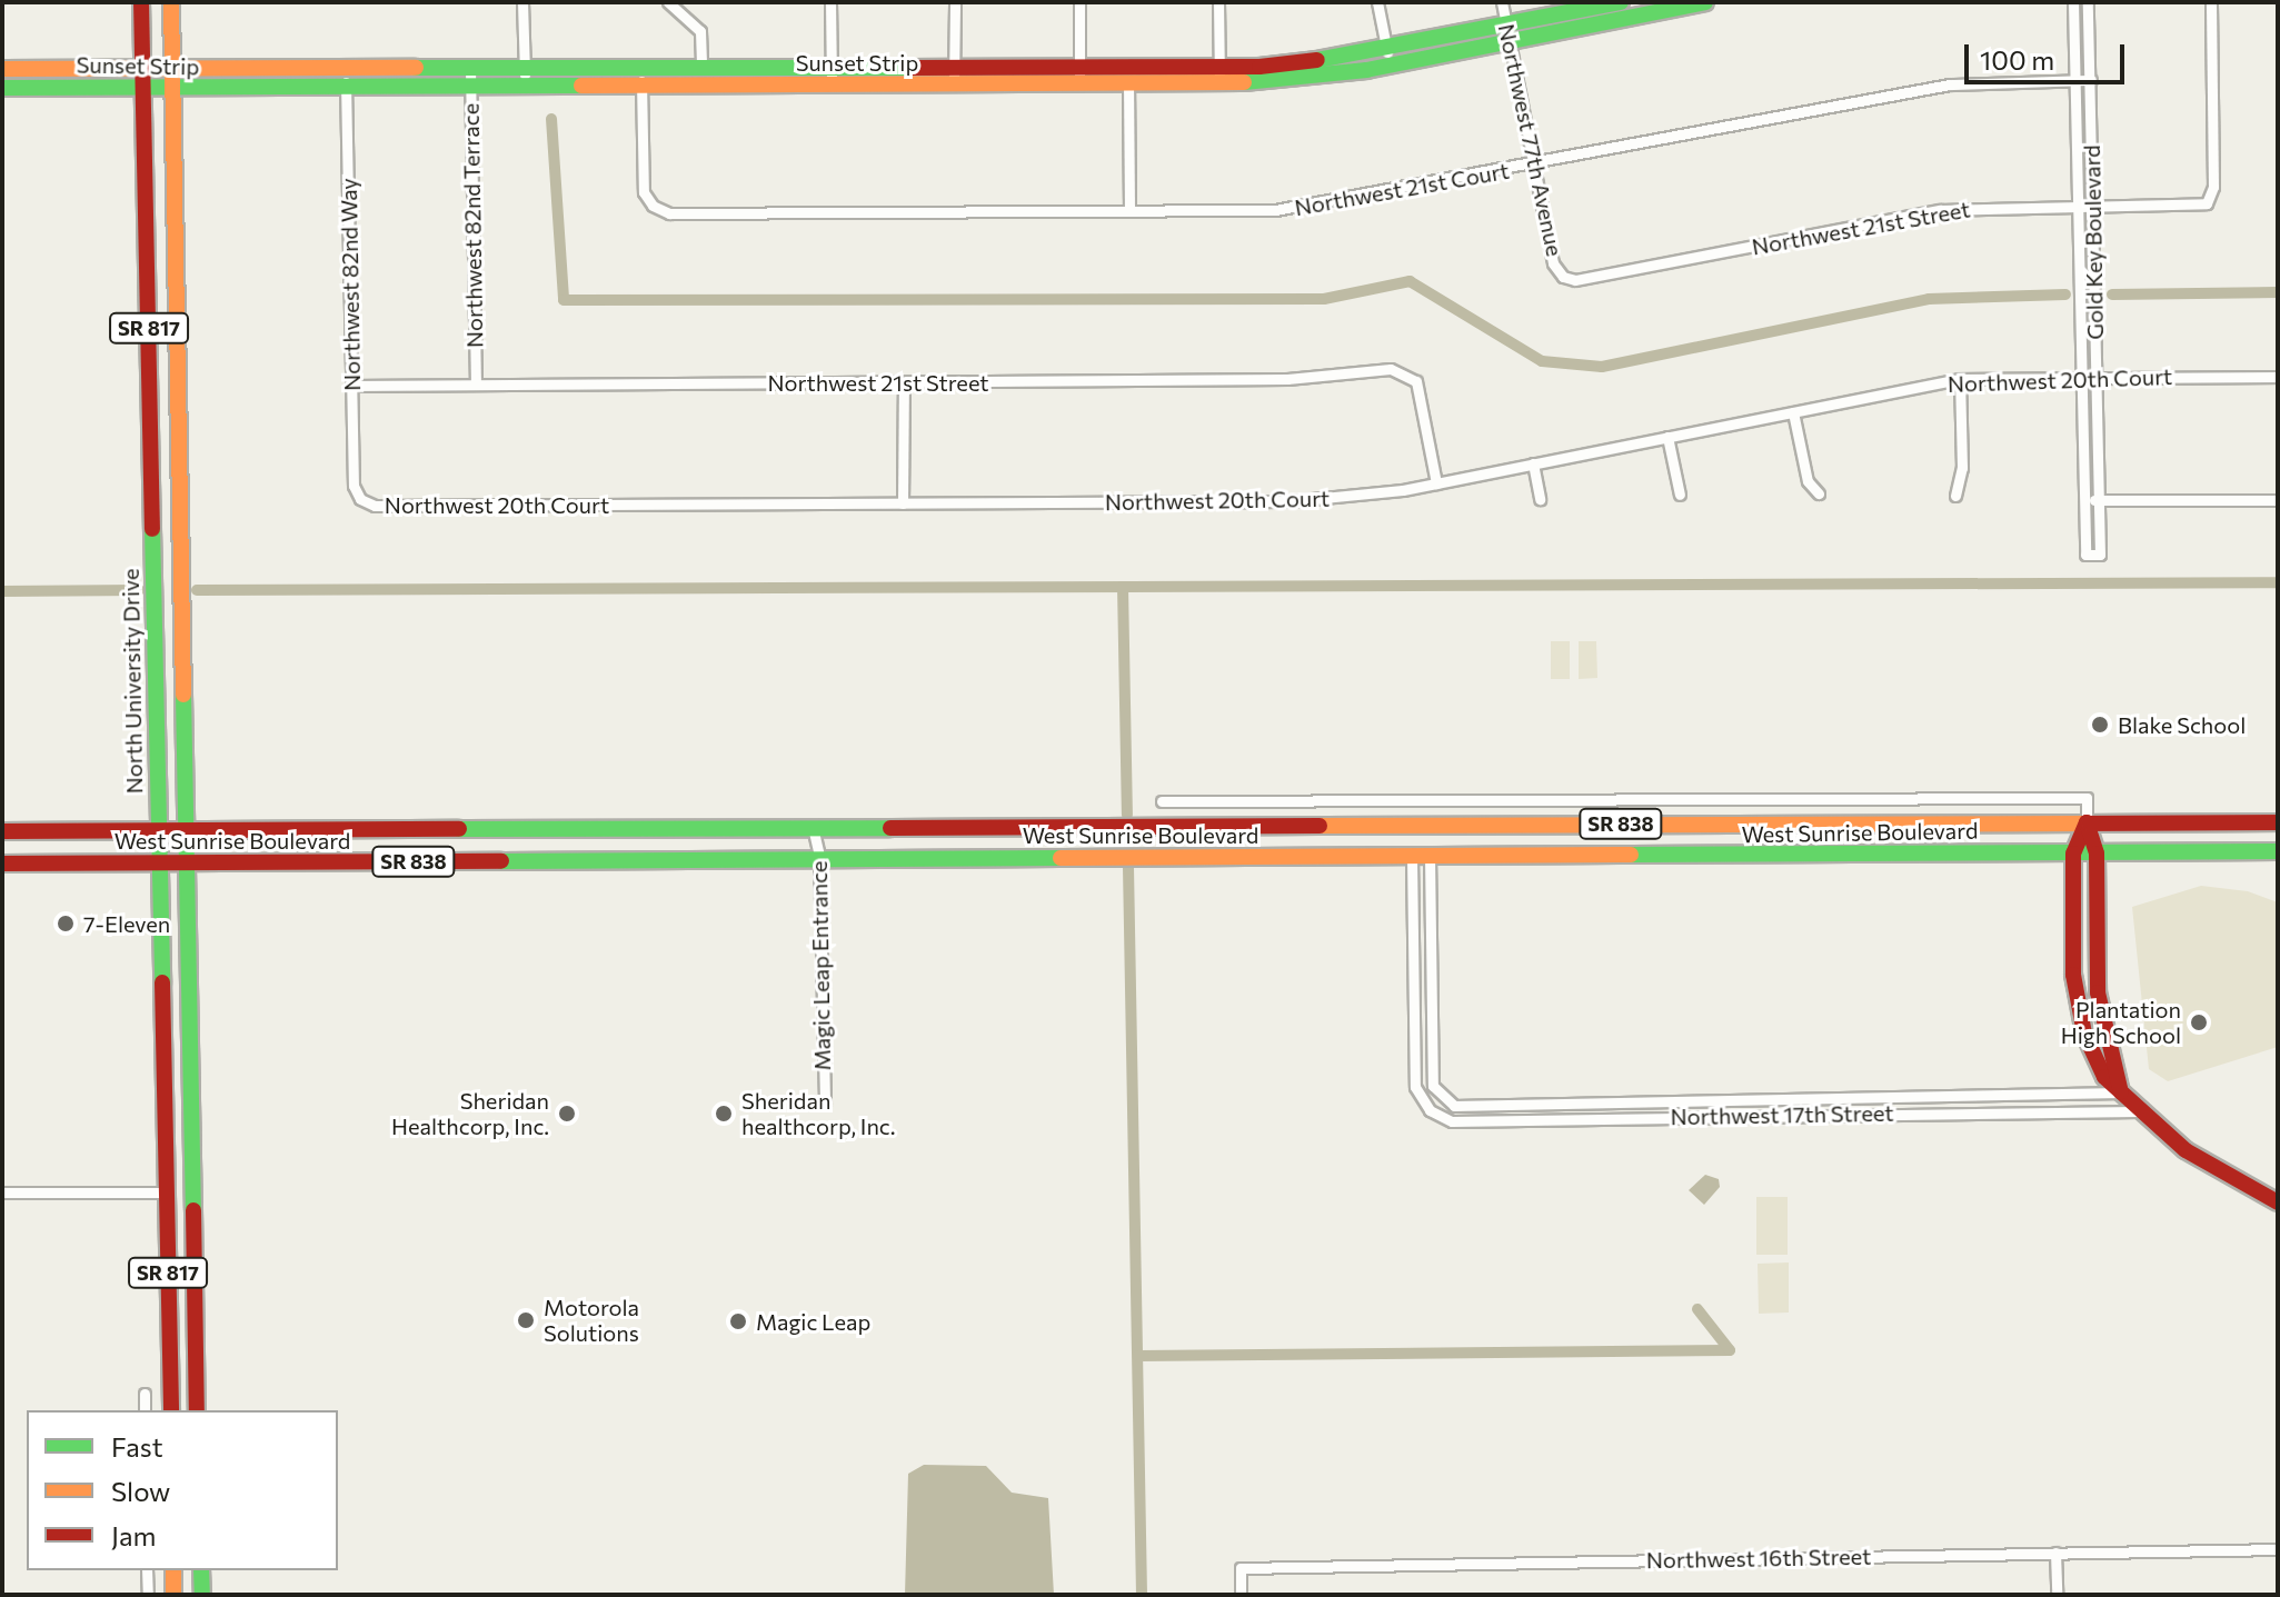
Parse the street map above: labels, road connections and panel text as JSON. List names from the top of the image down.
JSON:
{
  "streets": {
    "main road": [
      "Sunset Strip",
      "SR 817",
      "North University Drive",
      "SR 838",
      "West Sunrise Boulevard"
    ],
    "street": [
      "Northwest 77th Avenue",
      "Northwest 21st Court",
      "Northwest 82nd Terrace",
      "Northwest 21st Street",
      "Gold Key Boulevard",
      "Northwest 82nd Way",
      "Northwest 20th Court",
      "Magic Leap Entrance",
      "Northwest 17th Street",
      "Northwest 16th Street"
    ]
  },
  "crossings": [
    ["Sunset Strip", "Northwest 77th Avenue"],
    ["Sunset Strip", "Northwest 21st Court"],
    ["Sunset Strip", "Northwest 82nd Terrace"],
    ["Sunset Strip", "Northwest 82nd Way"],
    ["Sunset Strip", "SR 817"],
    ["Sunset Strip", "North University Drive"],
    ["Northwest 77th Avenue", "Northwest 21st Court"],
    ["Northwest 77th Avenue", "Northwest 21st Street"],
    ["Northwest 21st Court", "Gold Key Boulevard"],
    ["Northwest 82nd Terrace", "Northwest 21st Street"],
    ["Northwest 21st Street", "Gold Key Boulevard"],
    ["Northwest 21st Street", "Northwest 82nd Way"],
    ["Northwest 21st Street", "Northwest 20th Court"],
    ["Gold Key Boulevard", "Northwest 20th Court"],
    ["Northwest 82nd Way", "Northwest 20th Court"],
    ["SR 817", "West Sunrise Boulevard"],
    ["North University Drive", "West Sunrise Boulevard"],
    ["West Sunrise Boulevard", "Magic Leap Entrance"],
    ["West Sunrise Boulevard", "Northwest 17th Street"]
  ],
  "places": [
    "Blake School",
    "7-Eleven",
    "Plantation High School",
    "Sheridan Healthcorp, Inc.",
    "Sheridan healthcorp, Inc.",
    "Motorola Solutions",
    "Magic Leap"
  ],
  "legend": ["Fast", "Slow", "Jam"],
  "scale_bar": "100 m"
}
